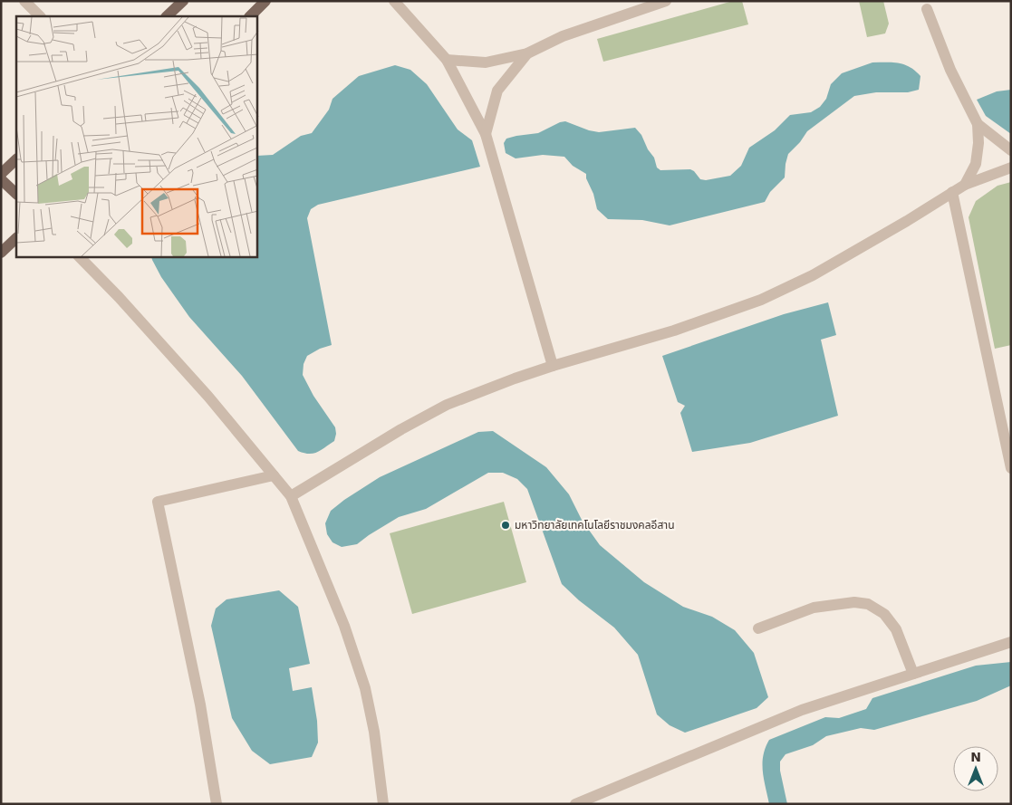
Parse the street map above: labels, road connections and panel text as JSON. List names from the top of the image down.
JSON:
{
  "places": ["มหาวิทยาลัยเทคโนโลยีราชมงคลอีสาน"],
  "north": "top"
}
